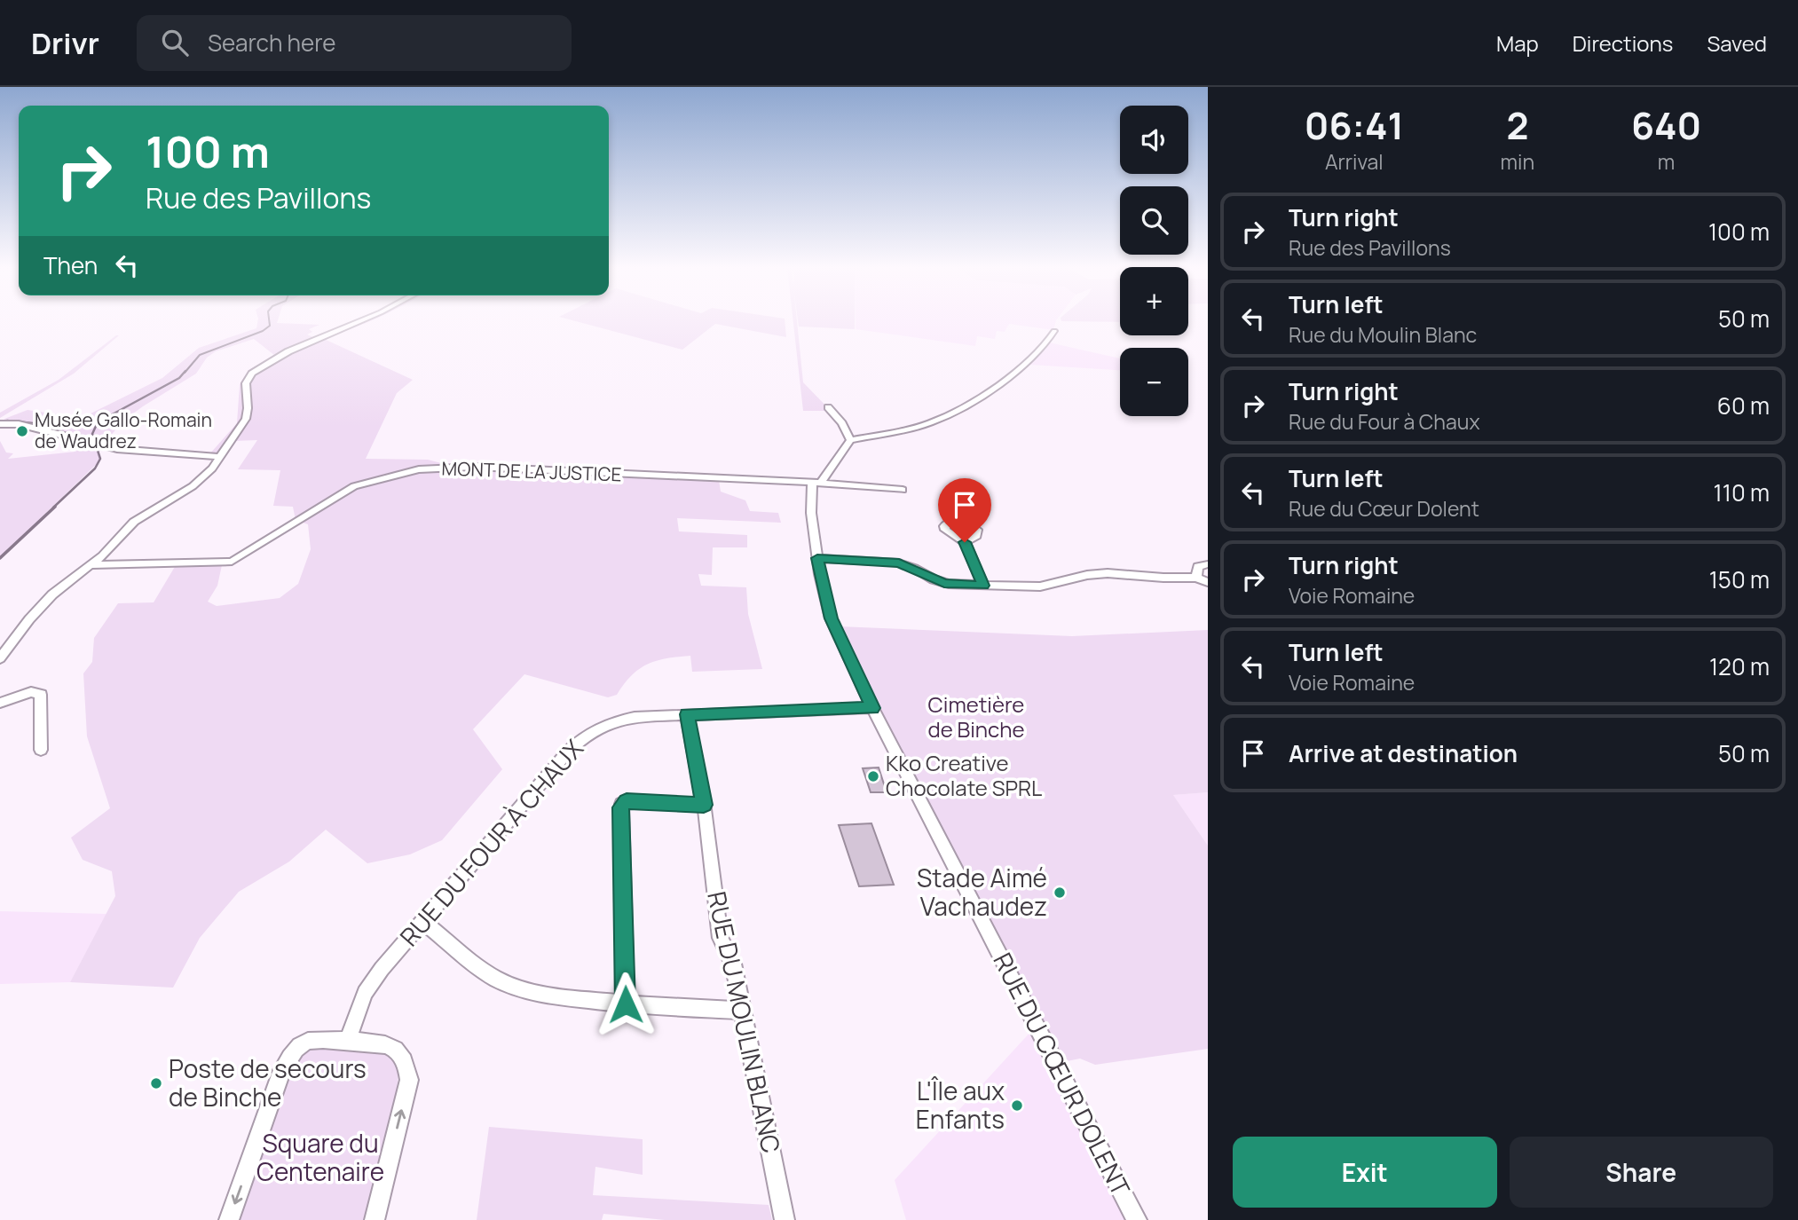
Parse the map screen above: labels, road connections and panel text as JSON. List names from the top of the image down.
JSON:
{
  "streets": {
    "street": [
      "MONT DE LA JUSTICE",
      "RUE DU FOUR À CHAUX",
      "RUE DU MOULIN BLANC",
      "RUE DU CŒUR DOLENT"
    ]
  },
  "crossings": [
    ["MONT DE LA JUSTICE", "RUE DU CŒUR DOLENT"],
    ["RUE DU FOUR À CHAUX", "RUE DU MOULIN BLANC"],
    ["RUE DU FOUR À CHAUX", "RUE DU CŒUR DOLENT"]
  ],
  "parks": ["Cimetière de Binche", "Square du Centenaire"],
  "places": [
    "Musée Gallo-Romain de Waudrez",
    "Kko Creative Chocolate SPRL",
    "Stade Aimé Vachaudez",
    "Poste de secours de Binche",
    "L'Île aux Enfants"
  ],
  "page": {
    "header": "Drivr",
    "search": "Search here",
    "nav": ["Map", "Directions", "Saved"],
    "eta": [
      "06:41",
      "Arrival",
      "2",
      "min",
      "640",
      "m"
    ],
    "map_buttons": ["+", "−"],
    "turn": ["100 m", "Rue des Pavillons"],
    "list": [
      {
        "name": "Turn right",
        "note": "Rue des Pavillons",
        "value": "100 m"
      },
      {
        "name": "Turn left",
        "note": "Rue du Moulin Blanc",
        "value": "50 m"
      },
      {
        "name": "Turn right",
        "note": "Rue du Four à Chaux",
        "value": "60 m"
      },
      {
        "name": "Turn left",
        "note": "Rue du Cœur Dolent",
        "value": "110 m"
      },
      {
        "name": "Turn right",
        "note": "Voie Romaine",
        "value": "150 m"
      },
      {
        "name": "Turn left",
        "note": "Voie Romaine",
        "value": "120 m"
      },
      {
        "name": "Arrive at destination",
        "value": "50 m"
      }
    ],
    "then": "Then",
    "buttons": ["Exit", "Share"]
  }
}
